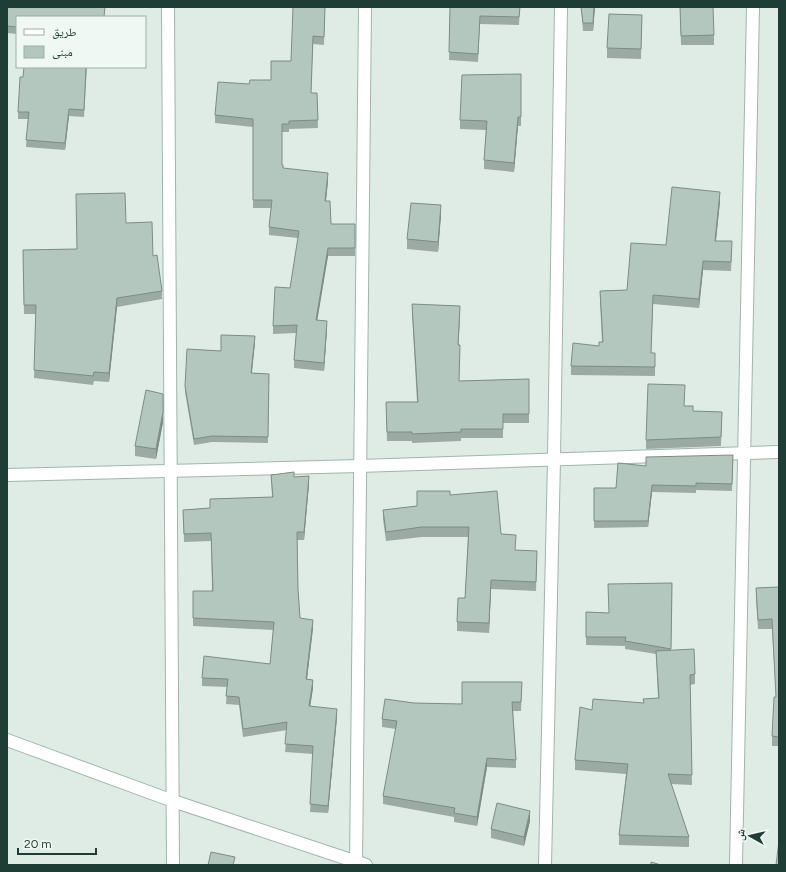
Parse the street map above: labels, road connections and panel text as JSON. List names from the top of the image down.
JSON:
{
  "legend": ["طريق", "مبنى"],
  "scale_bar": "20 m",
  "north": "left"
}
